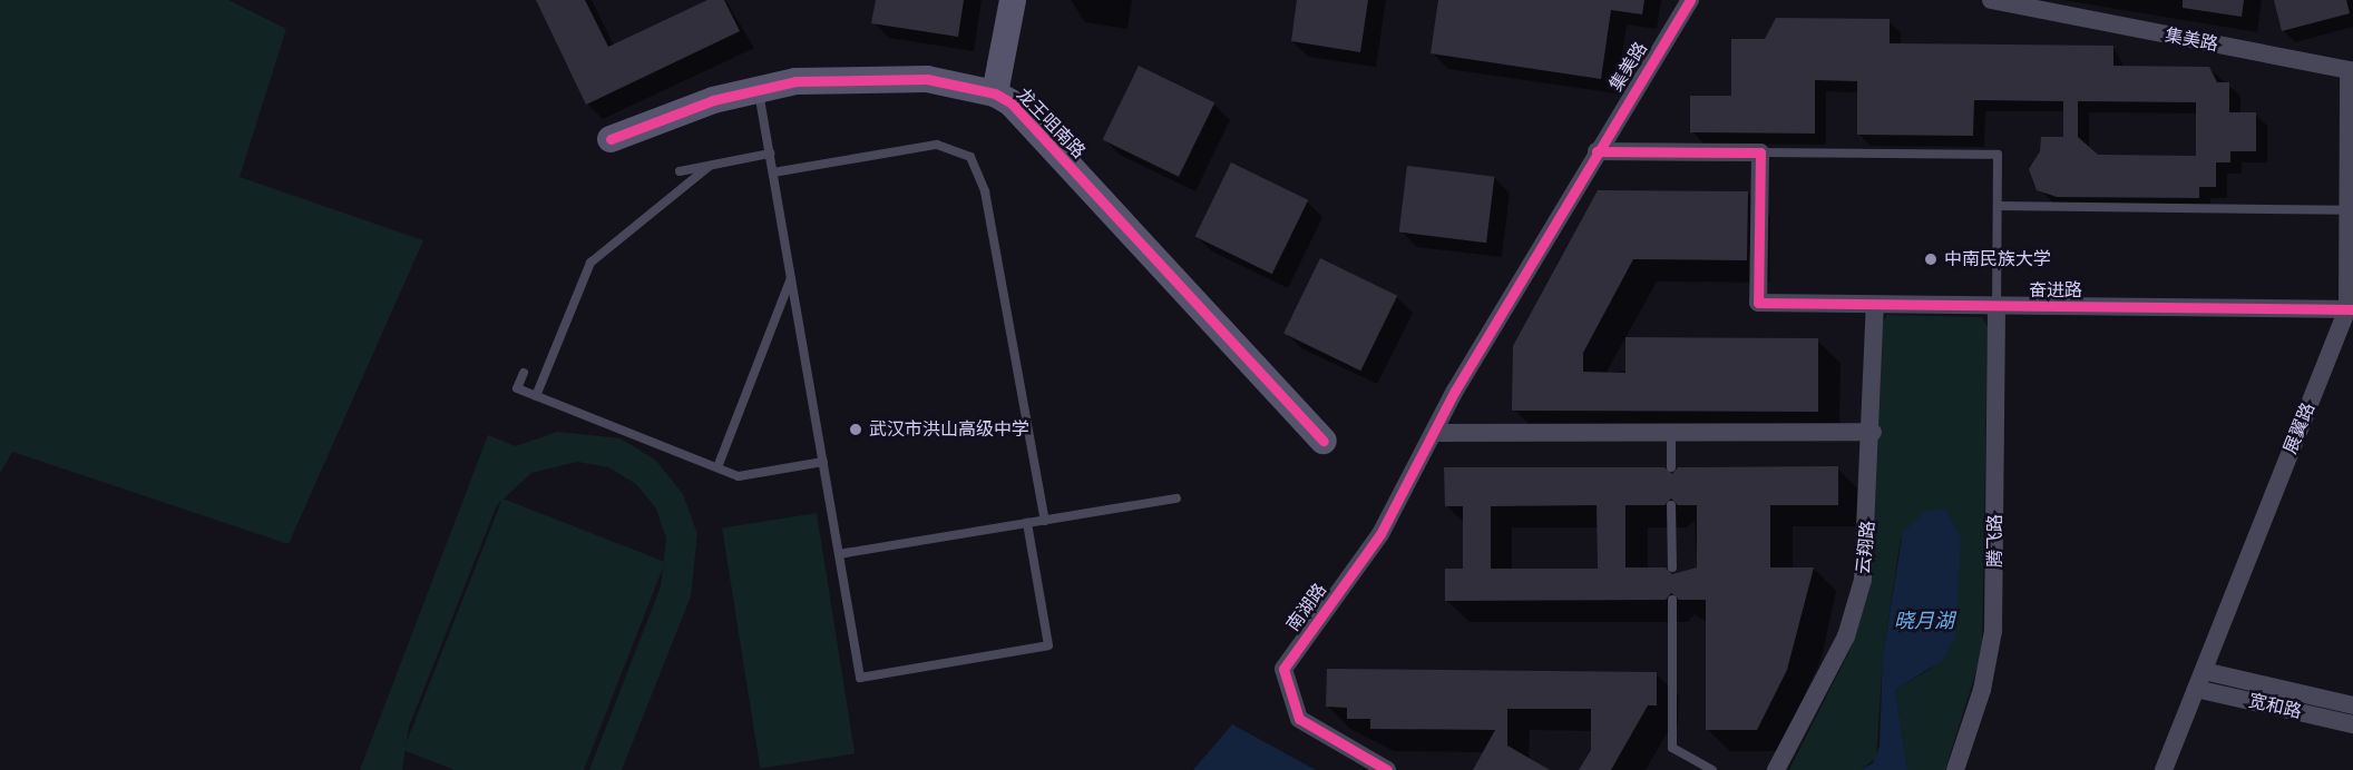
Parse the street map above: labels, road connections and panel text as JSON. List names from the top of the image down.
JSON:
{
  "streets": {
    "street": [
      "集美路",
      "龙王咀南路",
      "奋进路",
      "展翼路",
      "腾飞路",
      "云翔路",
      "南湖路",
      "宽和路"
    ]
  },
  "crossings": [
    ["集美路", "展翼路"],
    ["集美路", "南湖路"],
    ["奋进路", "展翼路"],
    ["奋进路", "腾飞路"],
    ["奋进路", "云翔路"],
    ["展翼路", "宽和路"]
  ],
  "water": ["晓月湖"],
  "places": ["中南民族大学", "武汉市洪山高级中学"]
}
